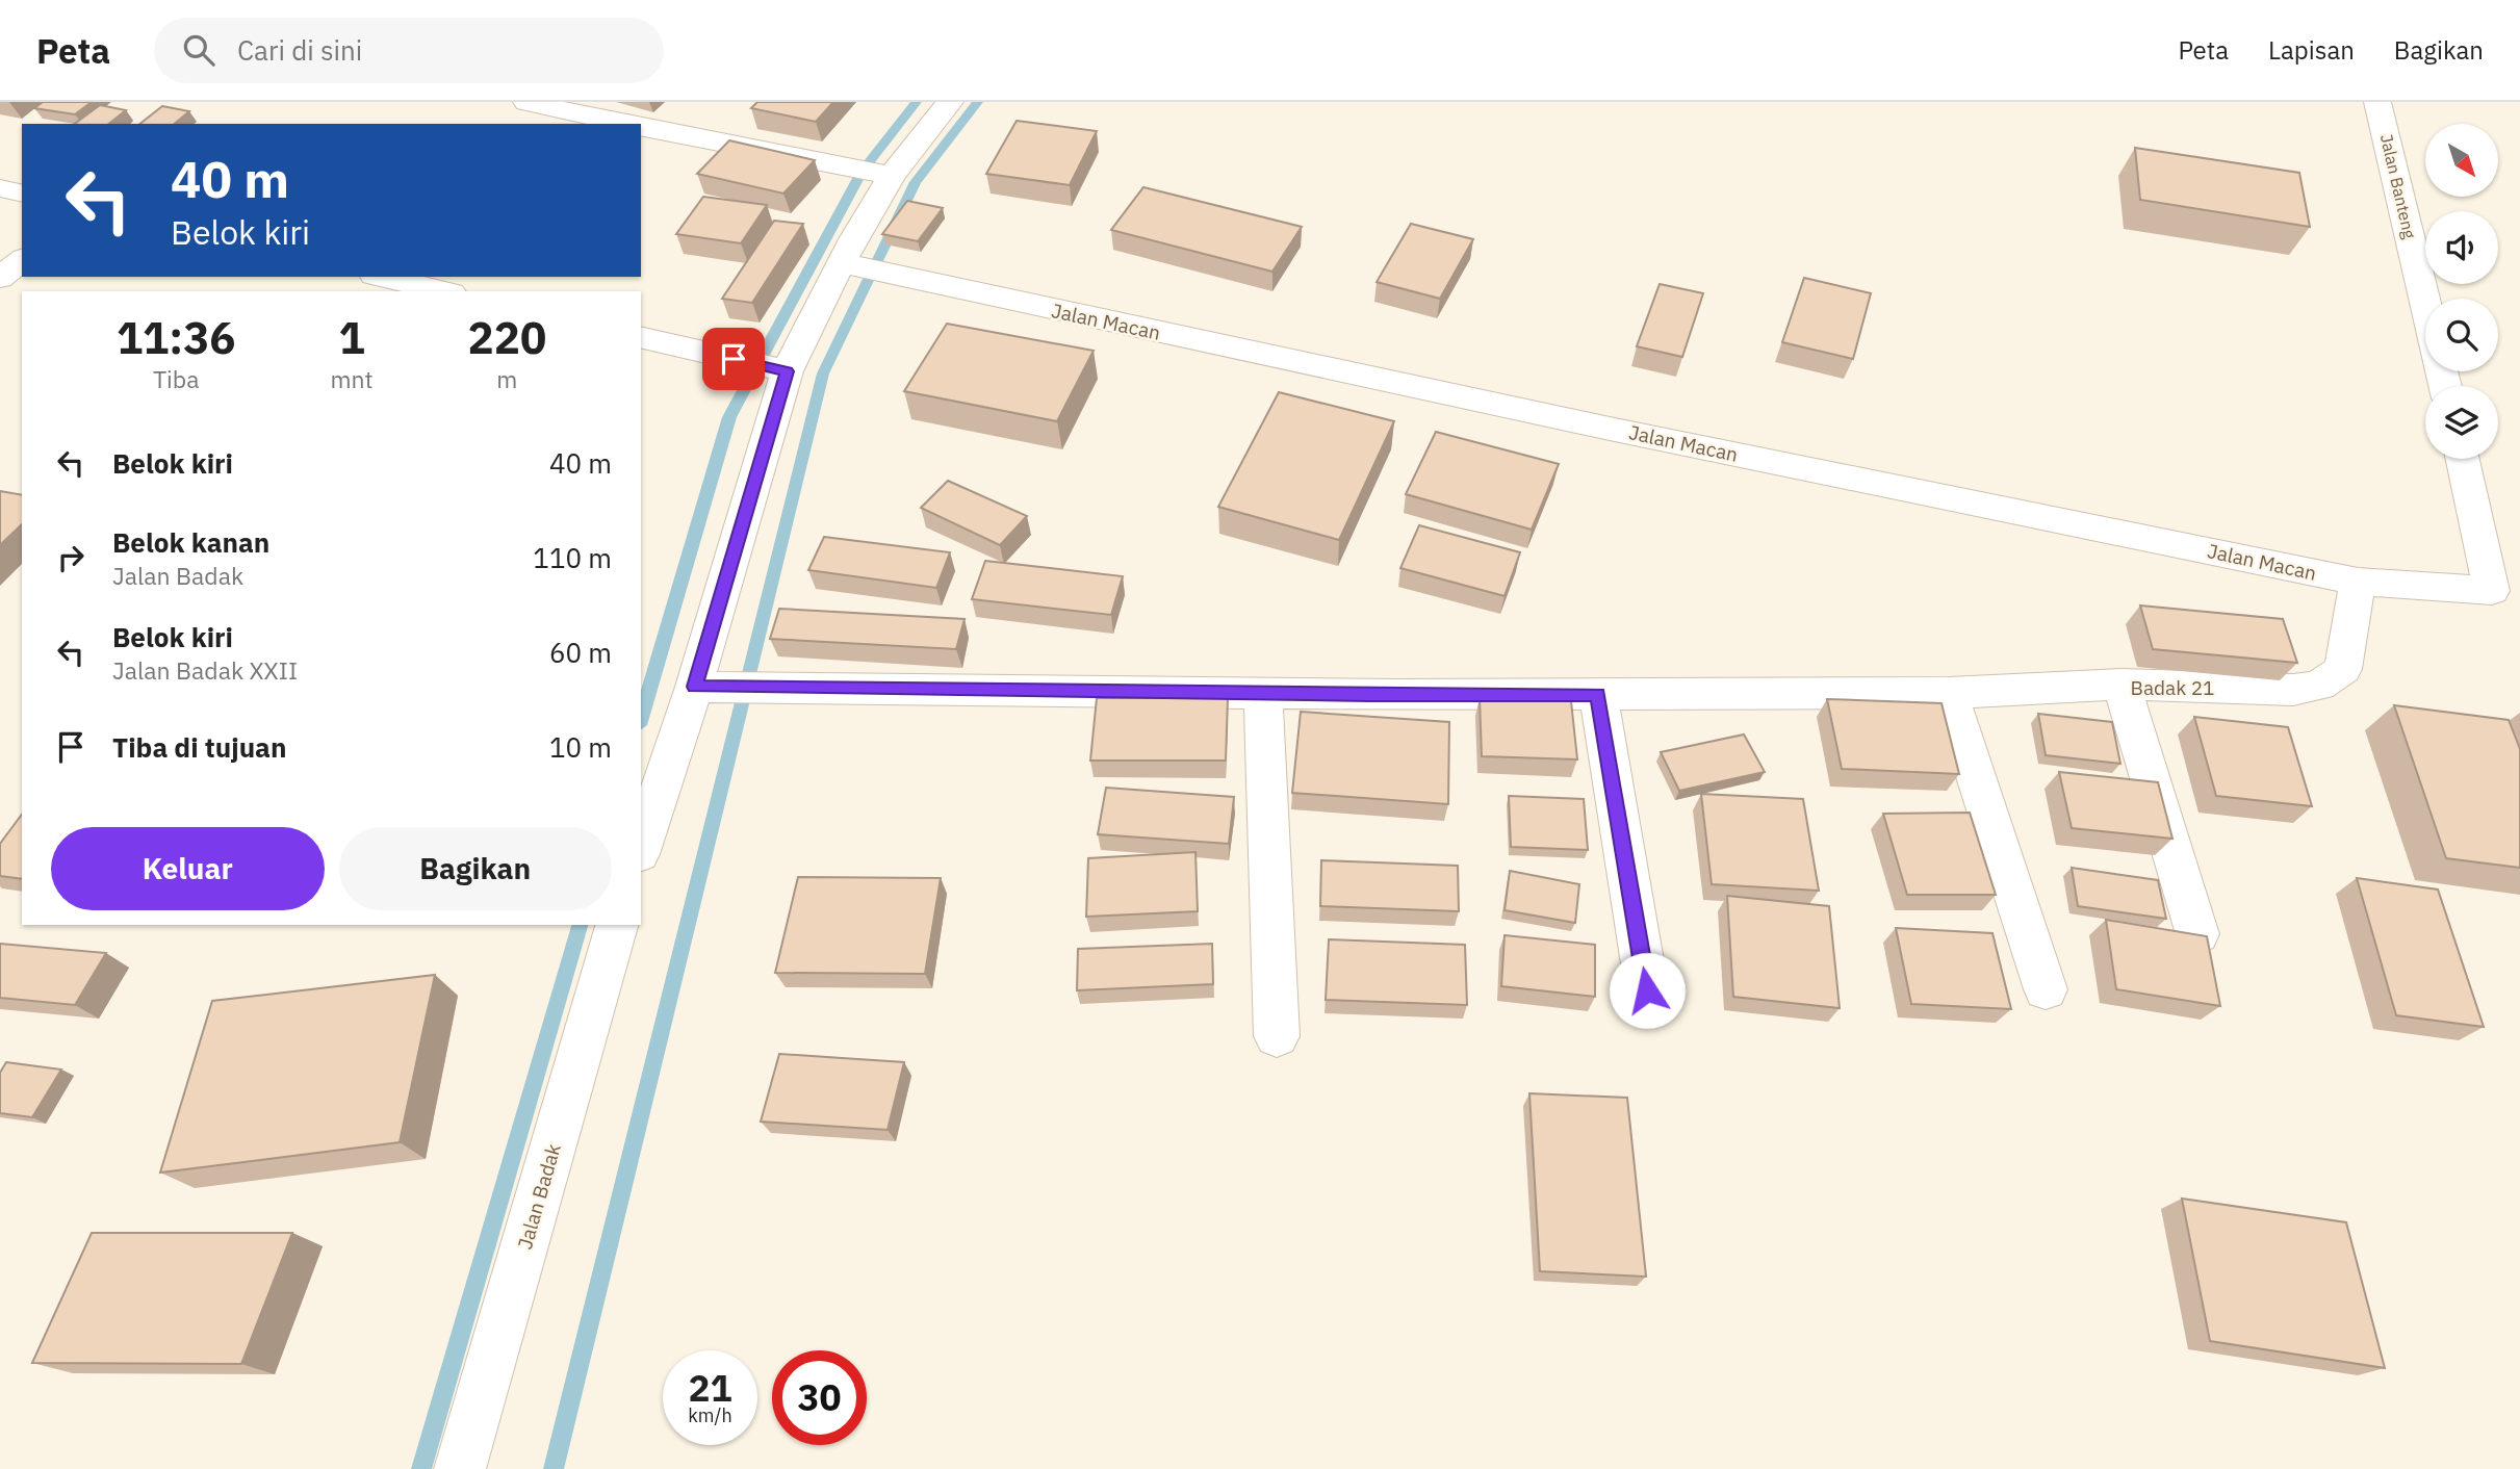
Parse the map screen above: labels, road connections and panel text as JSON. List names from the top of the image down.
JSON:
{
  "streets": {
    "street": [
      "Jalan Banteng",
      "Jalan Macan",
      "Badak 21",
      "Jalan Badak"
    ]
  },
  "crossings": [
    ["Jalan Macan", "Badak 21"]
  ],
  "north": "bottom right",
  "page": {
    "header": "Peta",
    "search": "Cari di sini",
    "nav": ["Peta", "Lapisan", "Bagikan"],
    "turn": ["40 m", "Belok kiri"],
    "eta": [
      "11:36",
      "Tiba",
      "1",
      "mnt",
      "220",
      "m"
    ],
    "list": [
      {
        "name": "Belok kiri",
        "value": "40 m"
      },
      {
        "name": "Belok kanan",
        "note": "Jalan Badak",
        "value": "110 m"
      },
      {
        "name": "Belok kiri",
        "note": "Jalan Badak XXII",
        "value": "60 m"
      },
      {
        "name": "Tiba di tujuan",
        "value": "10 m"
      }
    ],
    "buttons": ["Keluar", "Bagikan"],
    "speed": "21 km/h",
    "limit": "30"
  }
}
